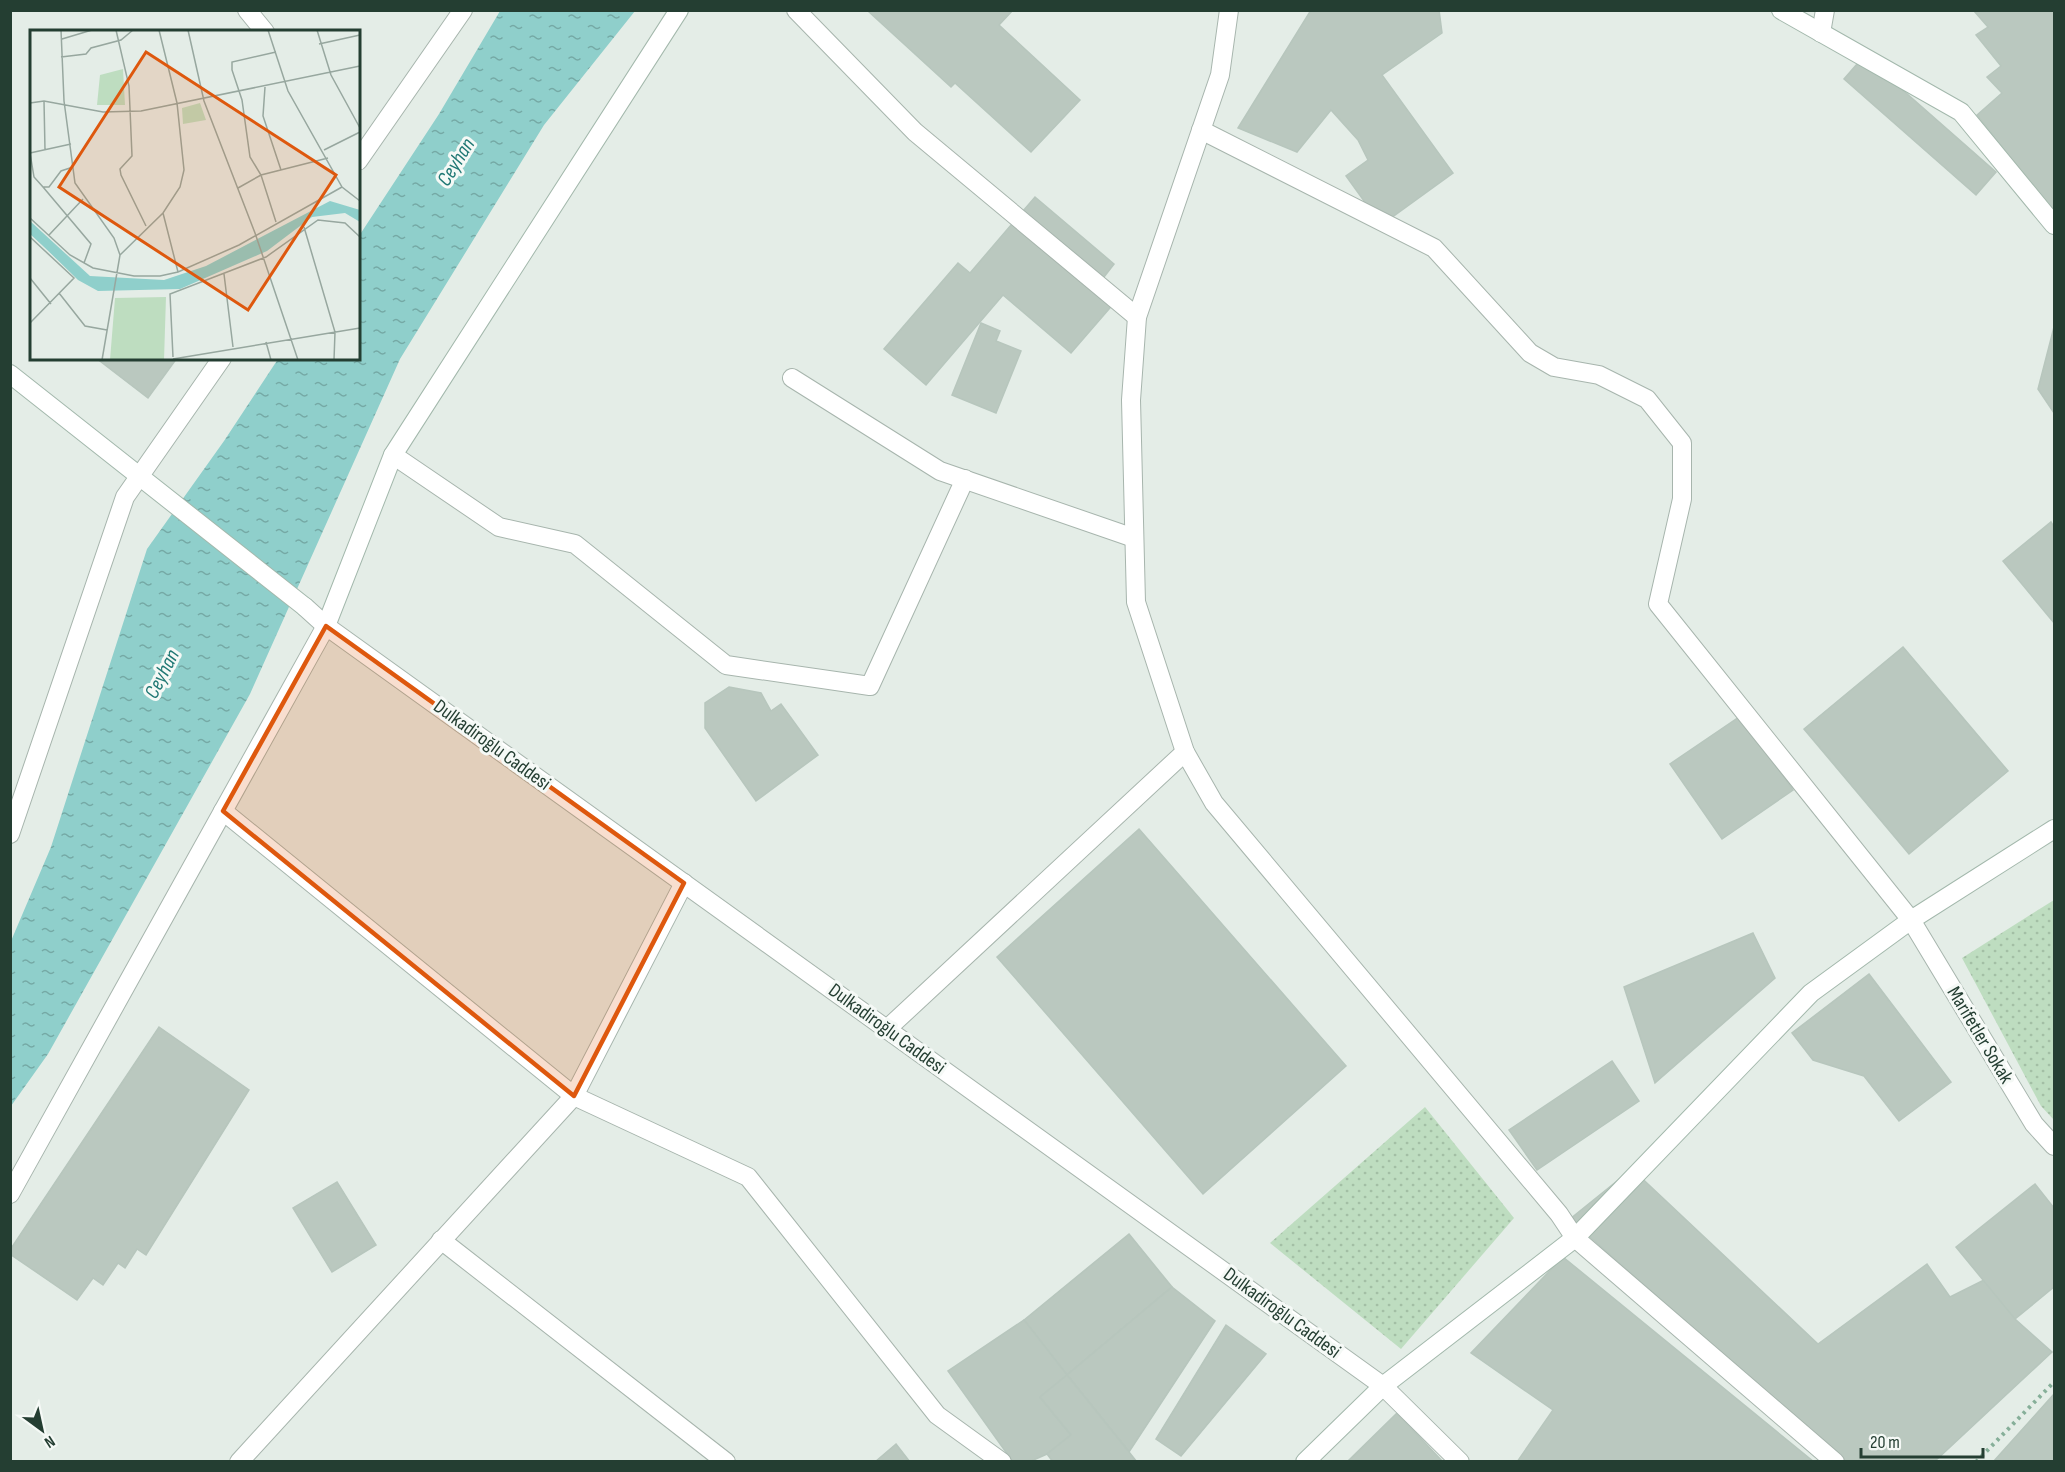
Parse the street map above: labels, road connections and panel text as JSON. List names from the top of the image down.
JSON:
{
  "streets": {
    "street": ["Dulkadiroğlu Caddesi", "Marifetler Sokak"]
  },
  "water": ["Ceyhan"],
  "scale_bar": "20 m",
  "north": "bottom right"
}
